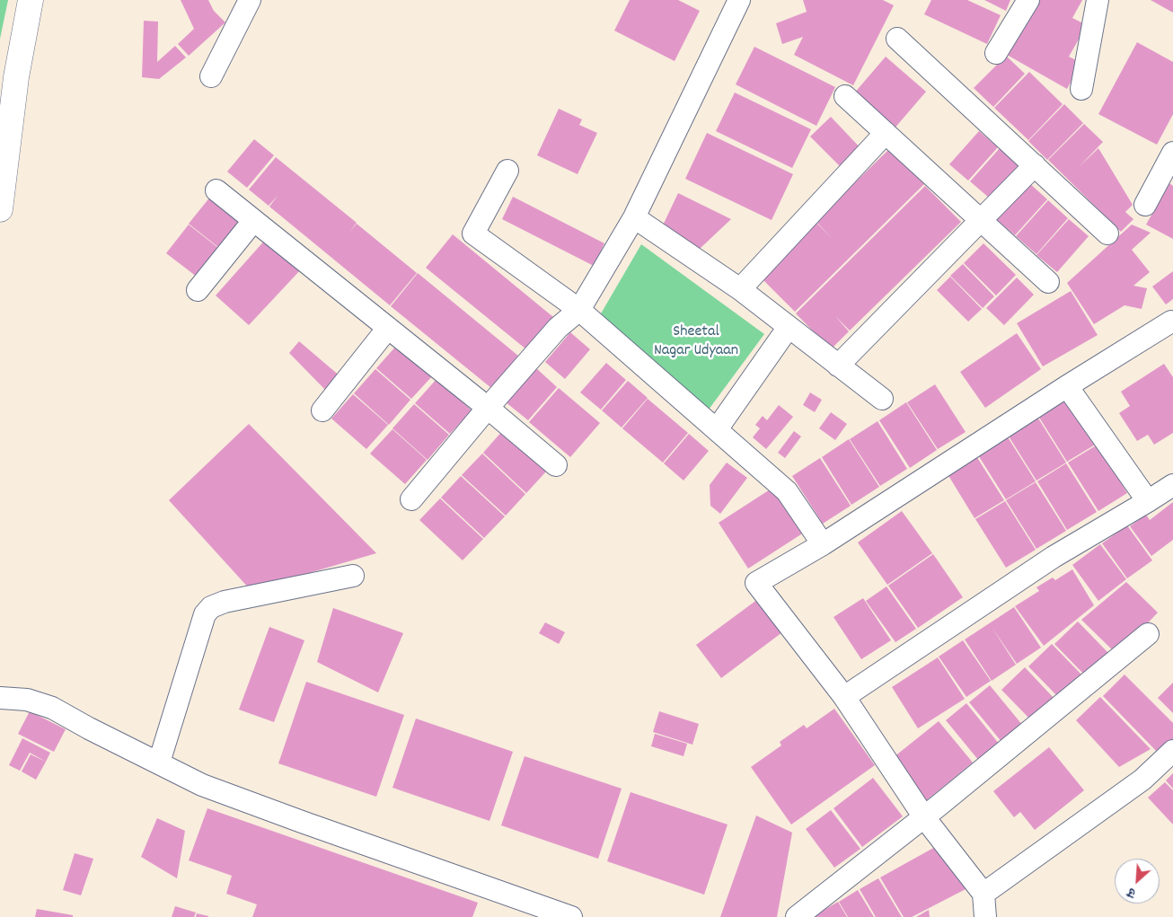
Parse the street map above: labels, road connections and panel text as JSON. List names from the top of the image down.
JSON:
{
  "parks": ["Sheetal Nagar Udyaan"],
  "north": "bottom left"
}
